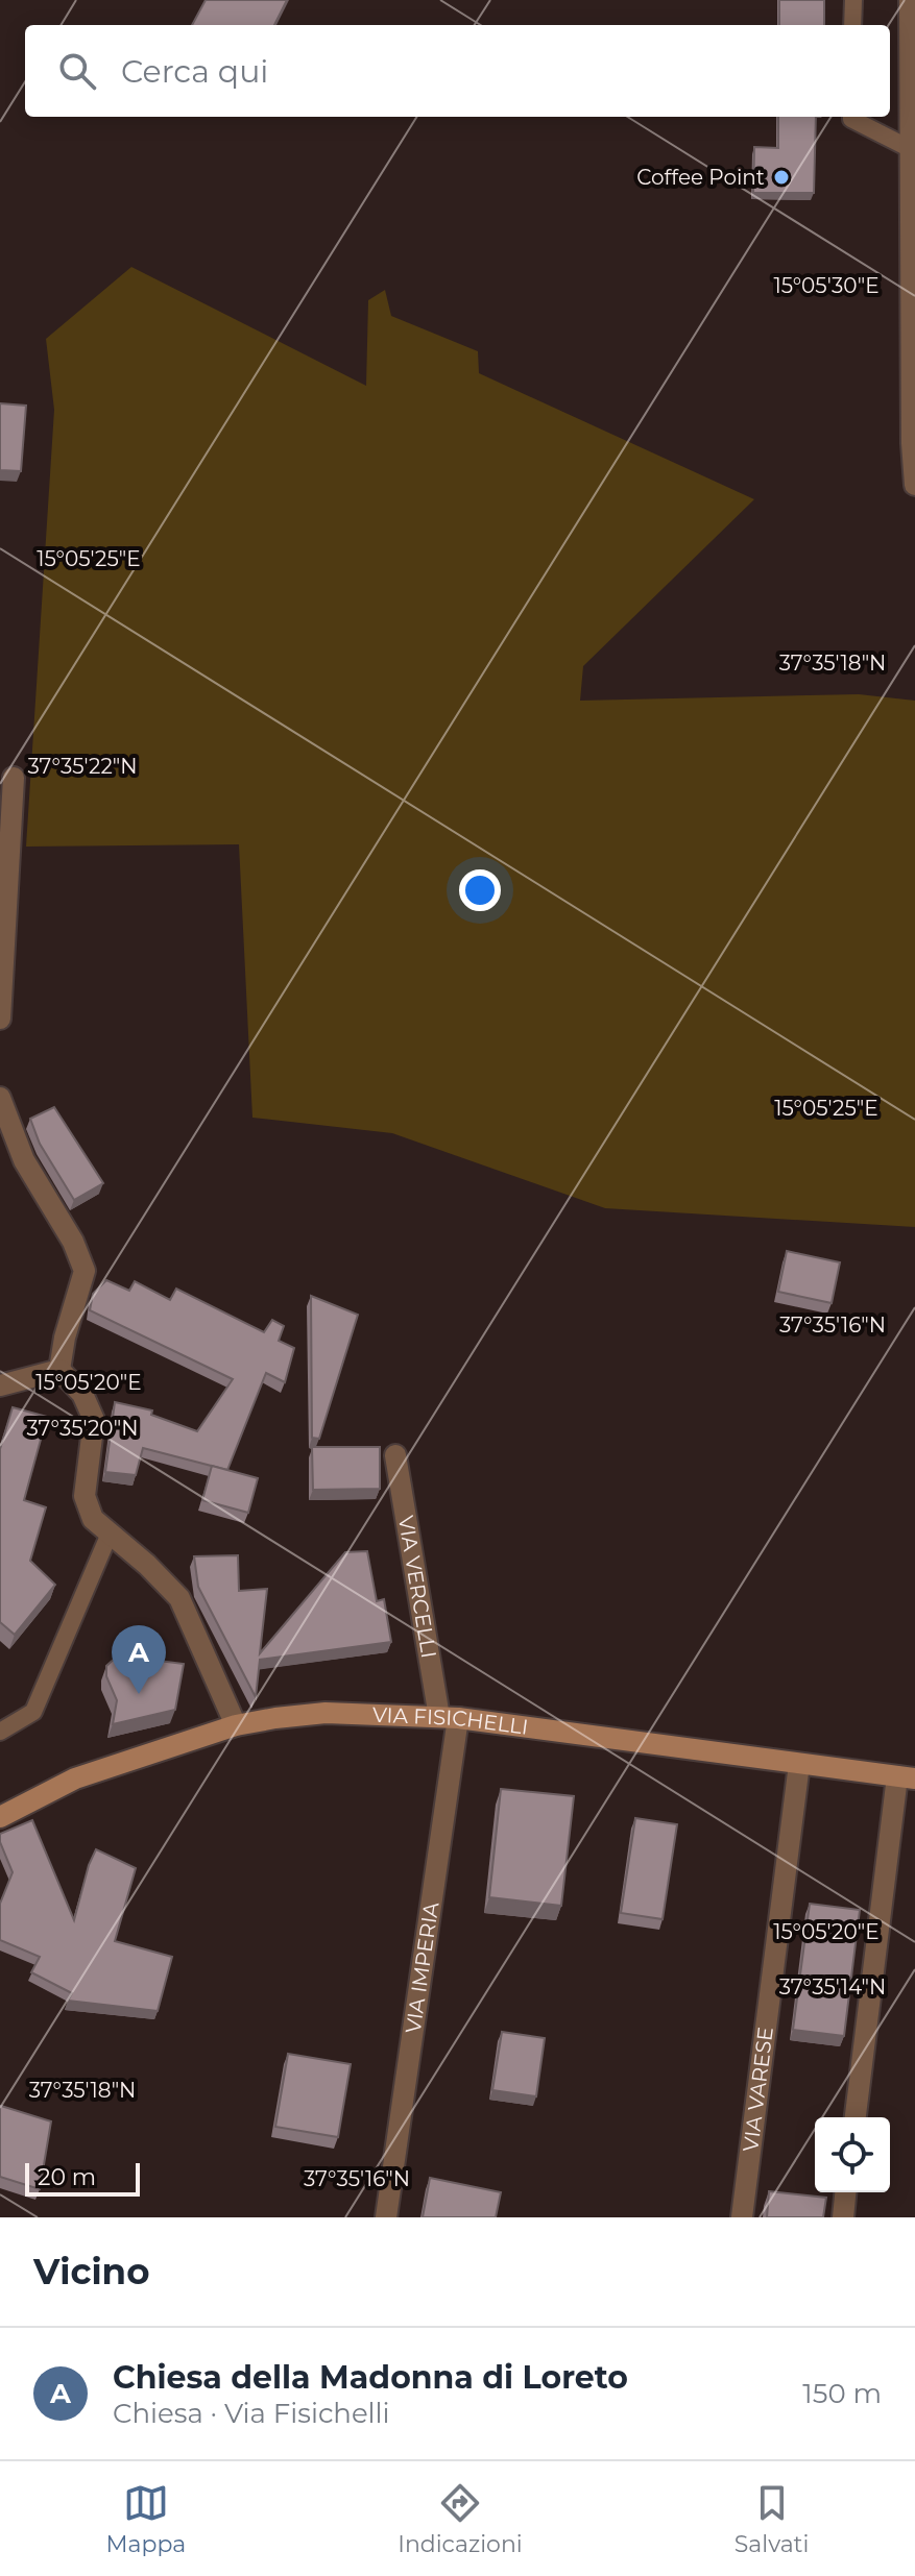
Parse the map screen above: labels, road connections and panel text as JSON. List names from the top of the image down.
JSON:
{
  "streets": {
    "main road": ["VIA FISICHELLI"],
    "street": ["VIA VERCELLI", "VIA IMPERIA", "VIA VARESE"]
  },
  "crossings": [
    ["VIA VERCELLI", "VIA FISICHELLI"],
    ["VIA VERCELLI", "VIA IMPERIA"],
    ["VIA FISICHELLI", "VIA IMPERIA"],
    ["VIA FISICHELLI", "VIA VARESE"]
  ],
  "places": ["Coffee Point"],
  "scale_bar": "20 m",
  "page": {
    "search": "Cerca qui",
    "pins": "A",
    "scale": "20 m",
    "heading": "Vicino",
    "list": [
      {
        "mark": "A",
        "name": "Chiesa della Madonna di Loreto",
        "note": "Chiesa · Via Fisichelli",
        "value": "150 m"
      }
    ],
    "nav": ["Mappa", "Indicazioni", "Salvati"]
  },
  "coordinates": [
    "15°05'30\"E",
    "15°05'25\"E",
    "37°35'18\"N",
    "37°35'22\"N",
    "37°35'16\"N",
    "15°05'20\"E",
    "37°35'20\"N",
    "37°35'14\"N"
  ]
}
